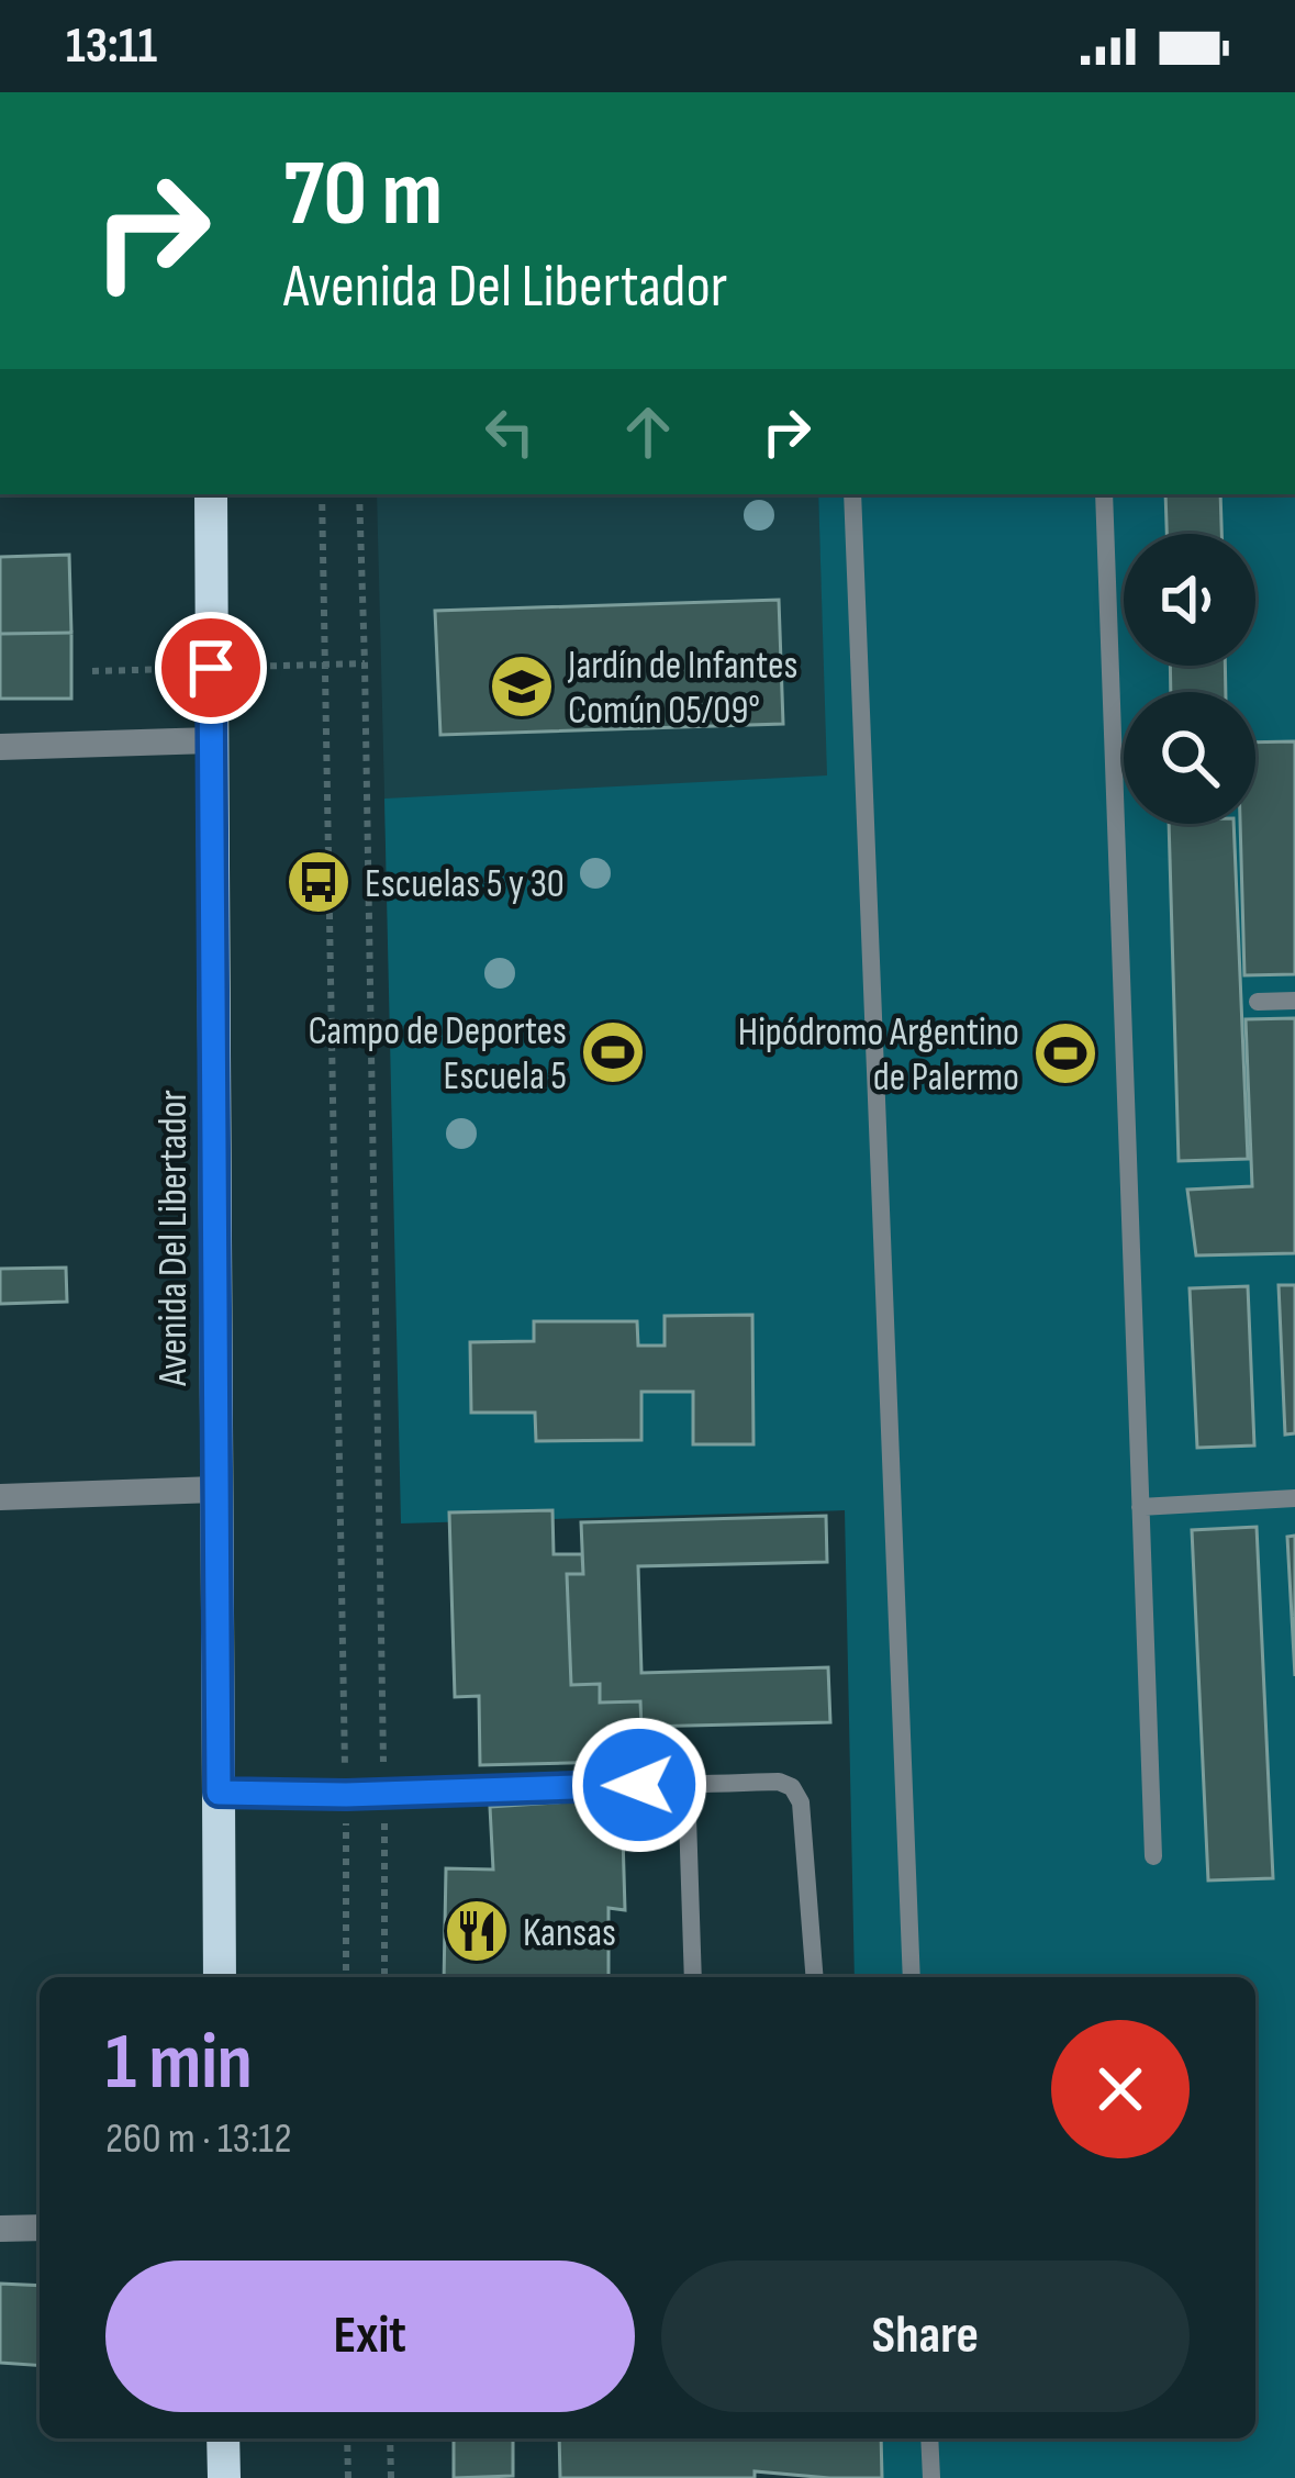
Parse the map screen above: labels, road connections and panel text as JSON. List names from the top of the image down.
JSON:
{
  "streets": {
    "main road": ["Avenida Del Libertador"]
  },
  "places": {
    "school or university": ["Jardín de Infantes Común 05/09°"],
    "bus stop": ["Escuelas 5 y 30"],
    "sports": ["Campo de Deportes Escuela 5", "Hipódromo Argentino de Palermo"],
    "restaurant": ["Kansas"]
  },
  "page": {
    "status": "13:11",
    "turn": ["70 m", "Avenida Del Libertador"],
    "heading": ["1 min", "260 m · 13:12"],
    "buttons": ["Exit", "Share"]
  }
}
